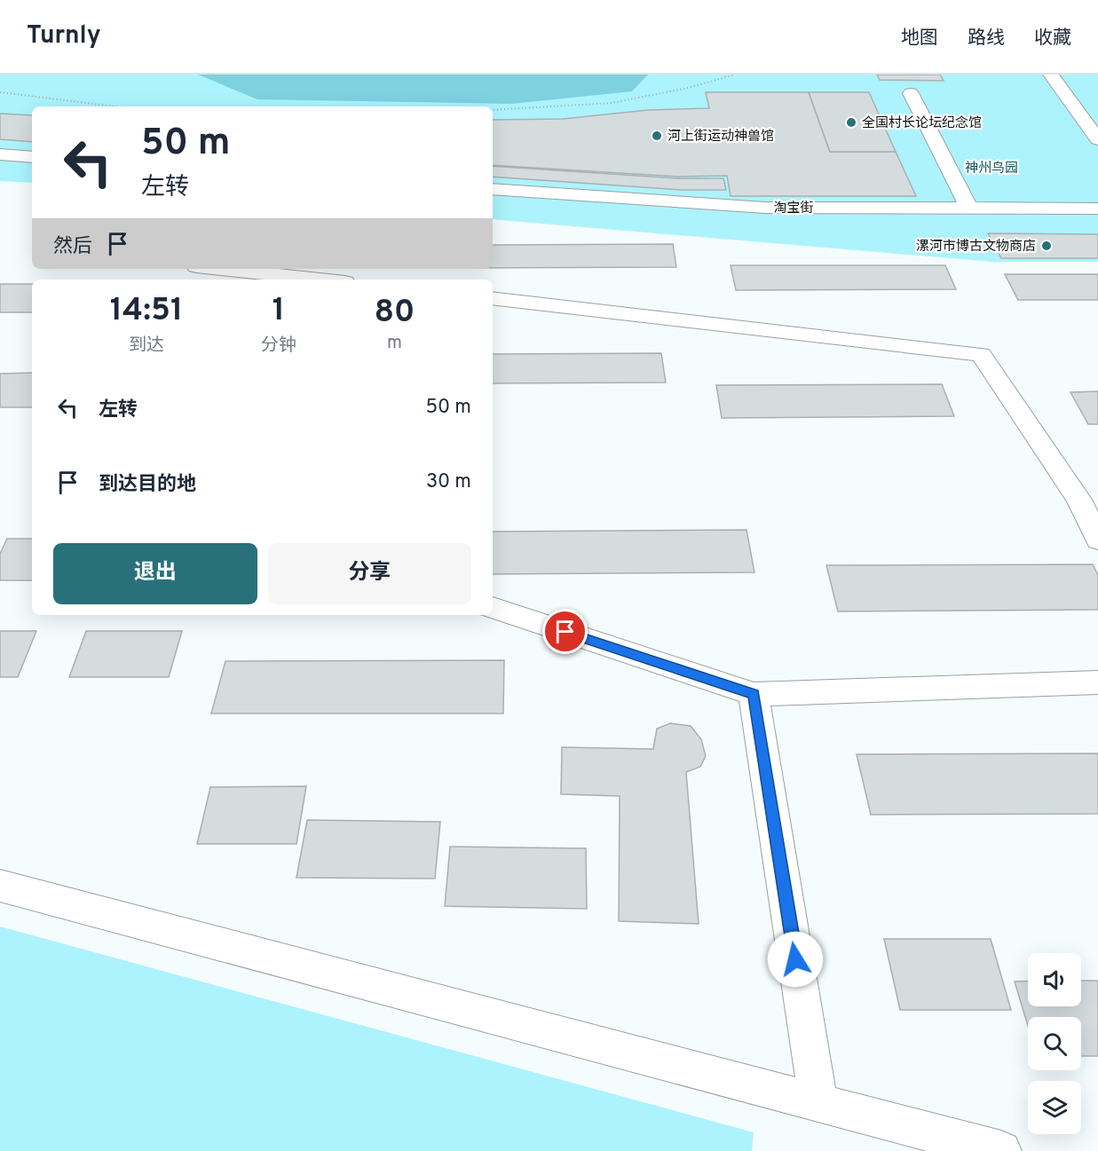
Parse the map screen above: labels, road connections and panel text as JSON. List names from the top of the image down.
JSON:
{
  "streets": {
    "street": ["淘宝街"]
  },
  "parks": ["神州鸟园"],
  "places": ["全国村长论坛纪念馆", "河上街运动神兽馆", "漯河市博古文物商店"],
  "page": {
    "header": "Turnly",
    "nav": ["地图", "路线", "收藏"],
    "turn": ["50 m", "左转"],
    "then": "然后",
    "eta": [
      "14:51",
      "到达",
      "1",
      "分钟",
      "80",
      "m"
    ],
    "list": [
      {
        "name": "左转",
        "value": "50 m"
      },
      {
        "name": "到达目的地",
        "value": "30 m"
      }
    ],
    "buttons": ["退出", "分享"]
  }
}
